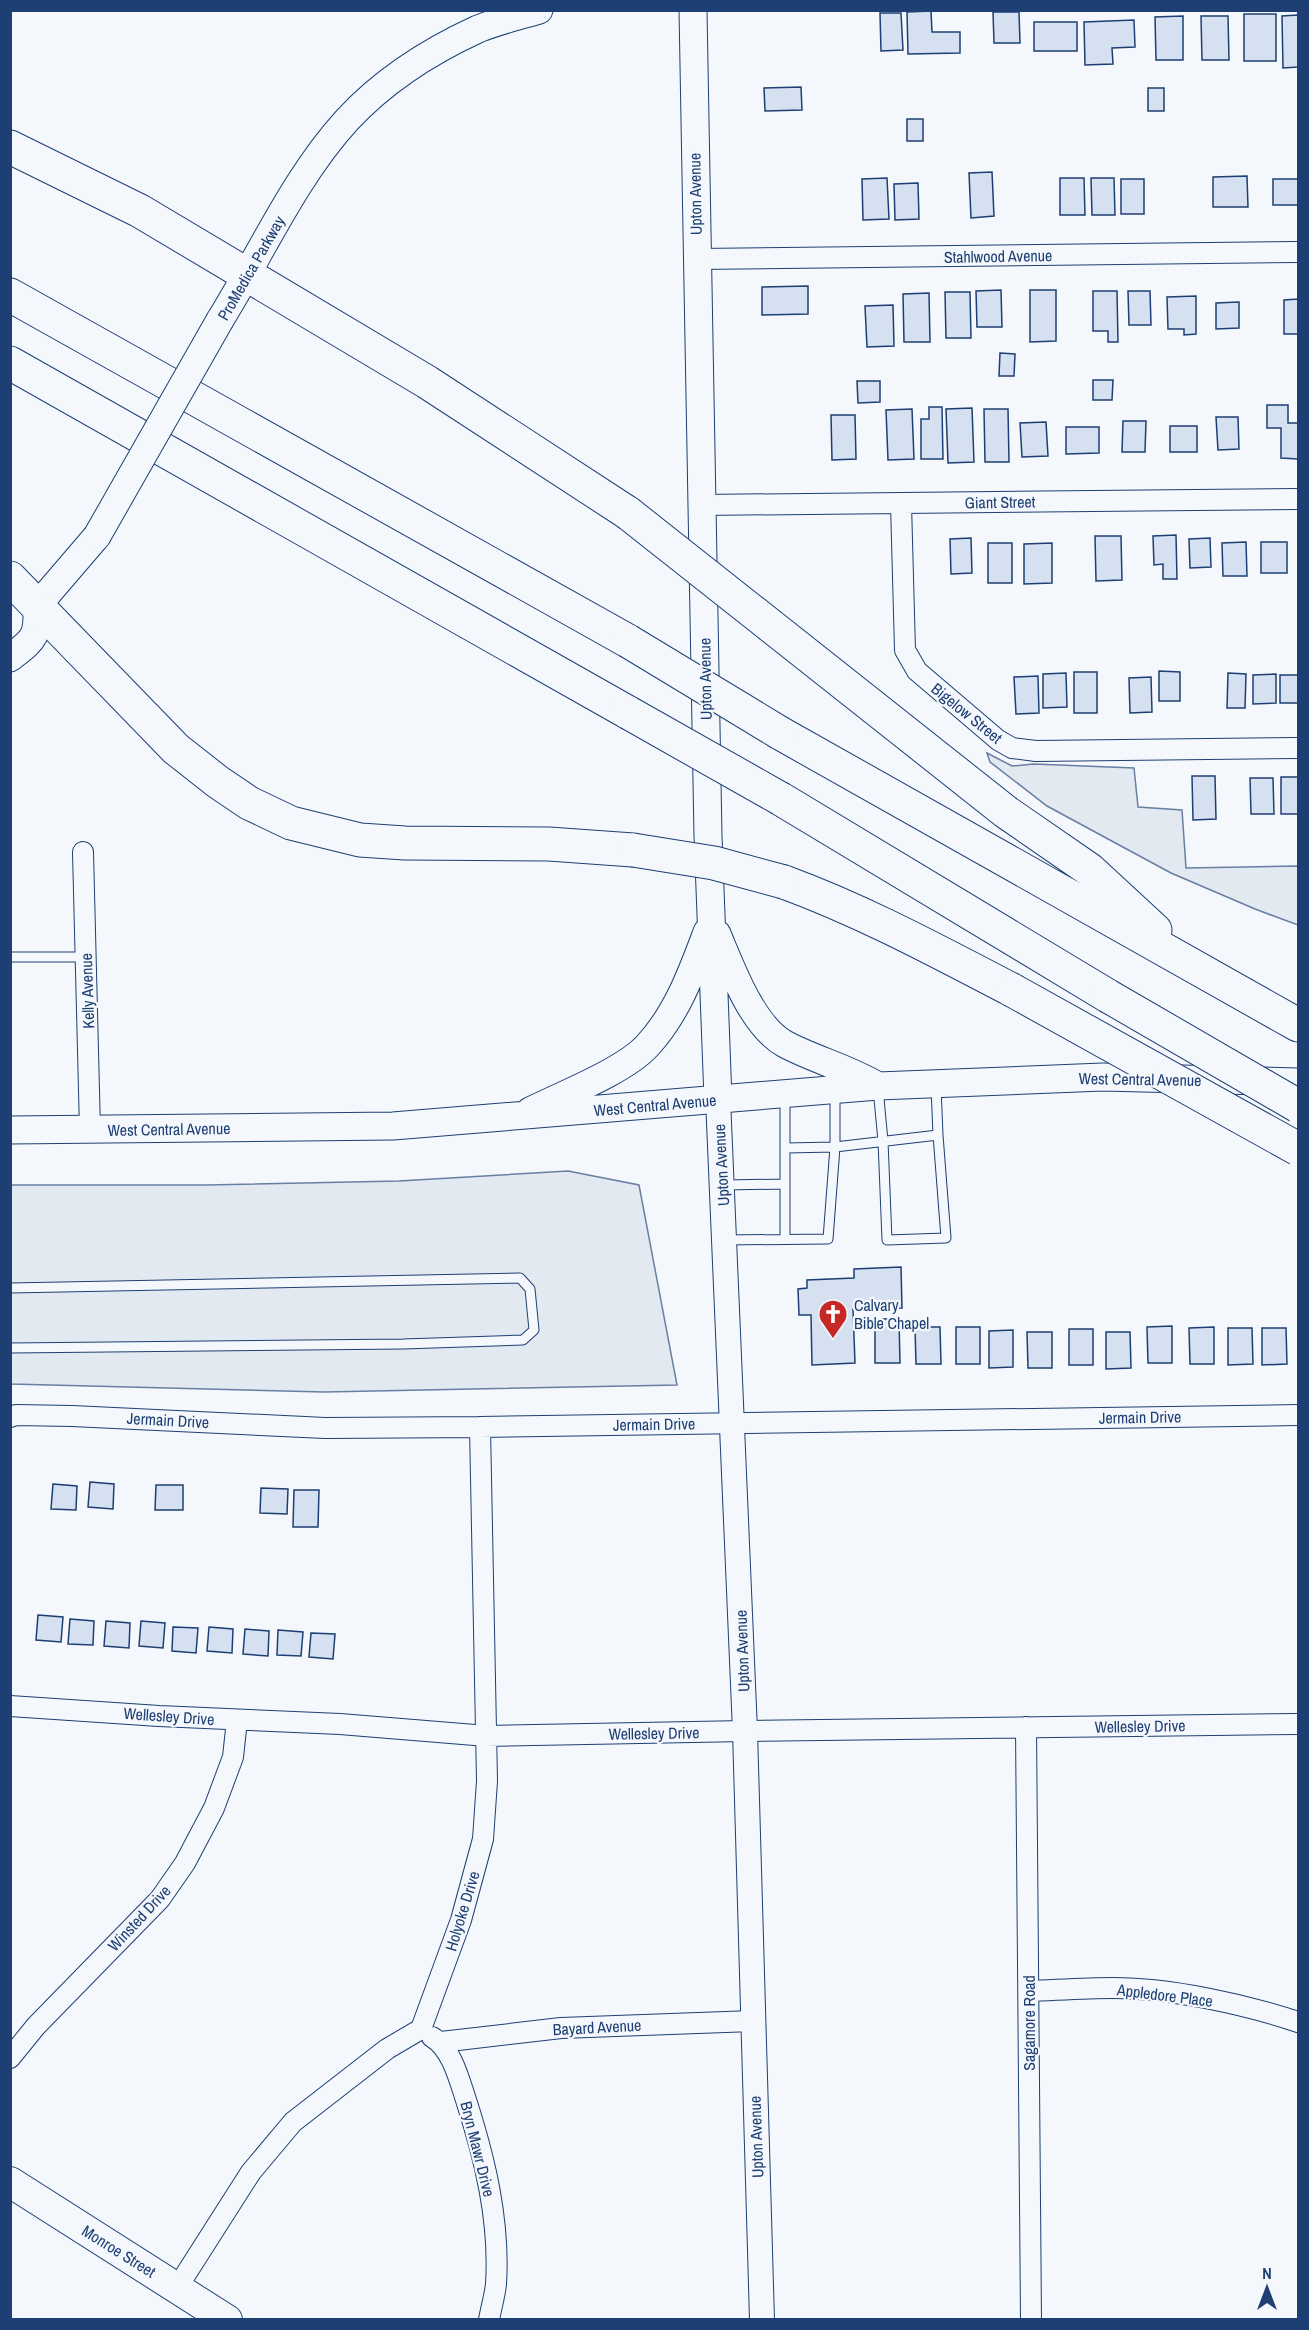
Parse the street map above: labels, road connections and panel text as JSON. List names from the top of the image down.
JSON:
{
  "streets": {
    "main road": [
      "Upton Avenue",
      "ProMedica Parkway",
      "West Central Avenue",
      "Monroe Street"
    ],
    "street": [
      "Stahlwood Avenue",
      "Giant Street",
      "Bigelow Street",
      "Kelly Avenue",
      "Jermain Drive",
      "Wellesley Drive",
      "Holyoke Drive",
      "Winsted Drive",
      "Appledore Place",
      "Sagamore Road",
      "Bayard Avenue",
      "Bryn Mawr Drive"
    ]
  },
  "crossings": [
    ["Upton Avenue", "Stahlwood Avenue"],
    ["Upton Avenue", "Giant Street"],
    ["Upton Avenue", "West Central Avenue"],
    ["Upton Avenue", "Jermain Drive"],
    ["Upton Avenue", "Wellesley Drive"],
    ["Upton Avenue", "Bayard Avenue"],
    ["Giant Street", "Bigelow Street"],
    ["Kelly Avenue", "West Central Avenue"],
    ["Jermain Drive", "Holyoke Drive"],
    ["Wellesley Drive", "Holyoke Drive"],
    ["Wellesley Drive", "Winsted Drive"],
    ["Wellesley Drive", "Sagamore Road"],
    ["Appledore Place", "Sagamore Road"],
    ["Bayard Avenue", "Bryn Mawr Drive"]
  ],
  "places": {
    "church": ["Calvary Bible Chapel"]
  },
  "north": "top"
}
